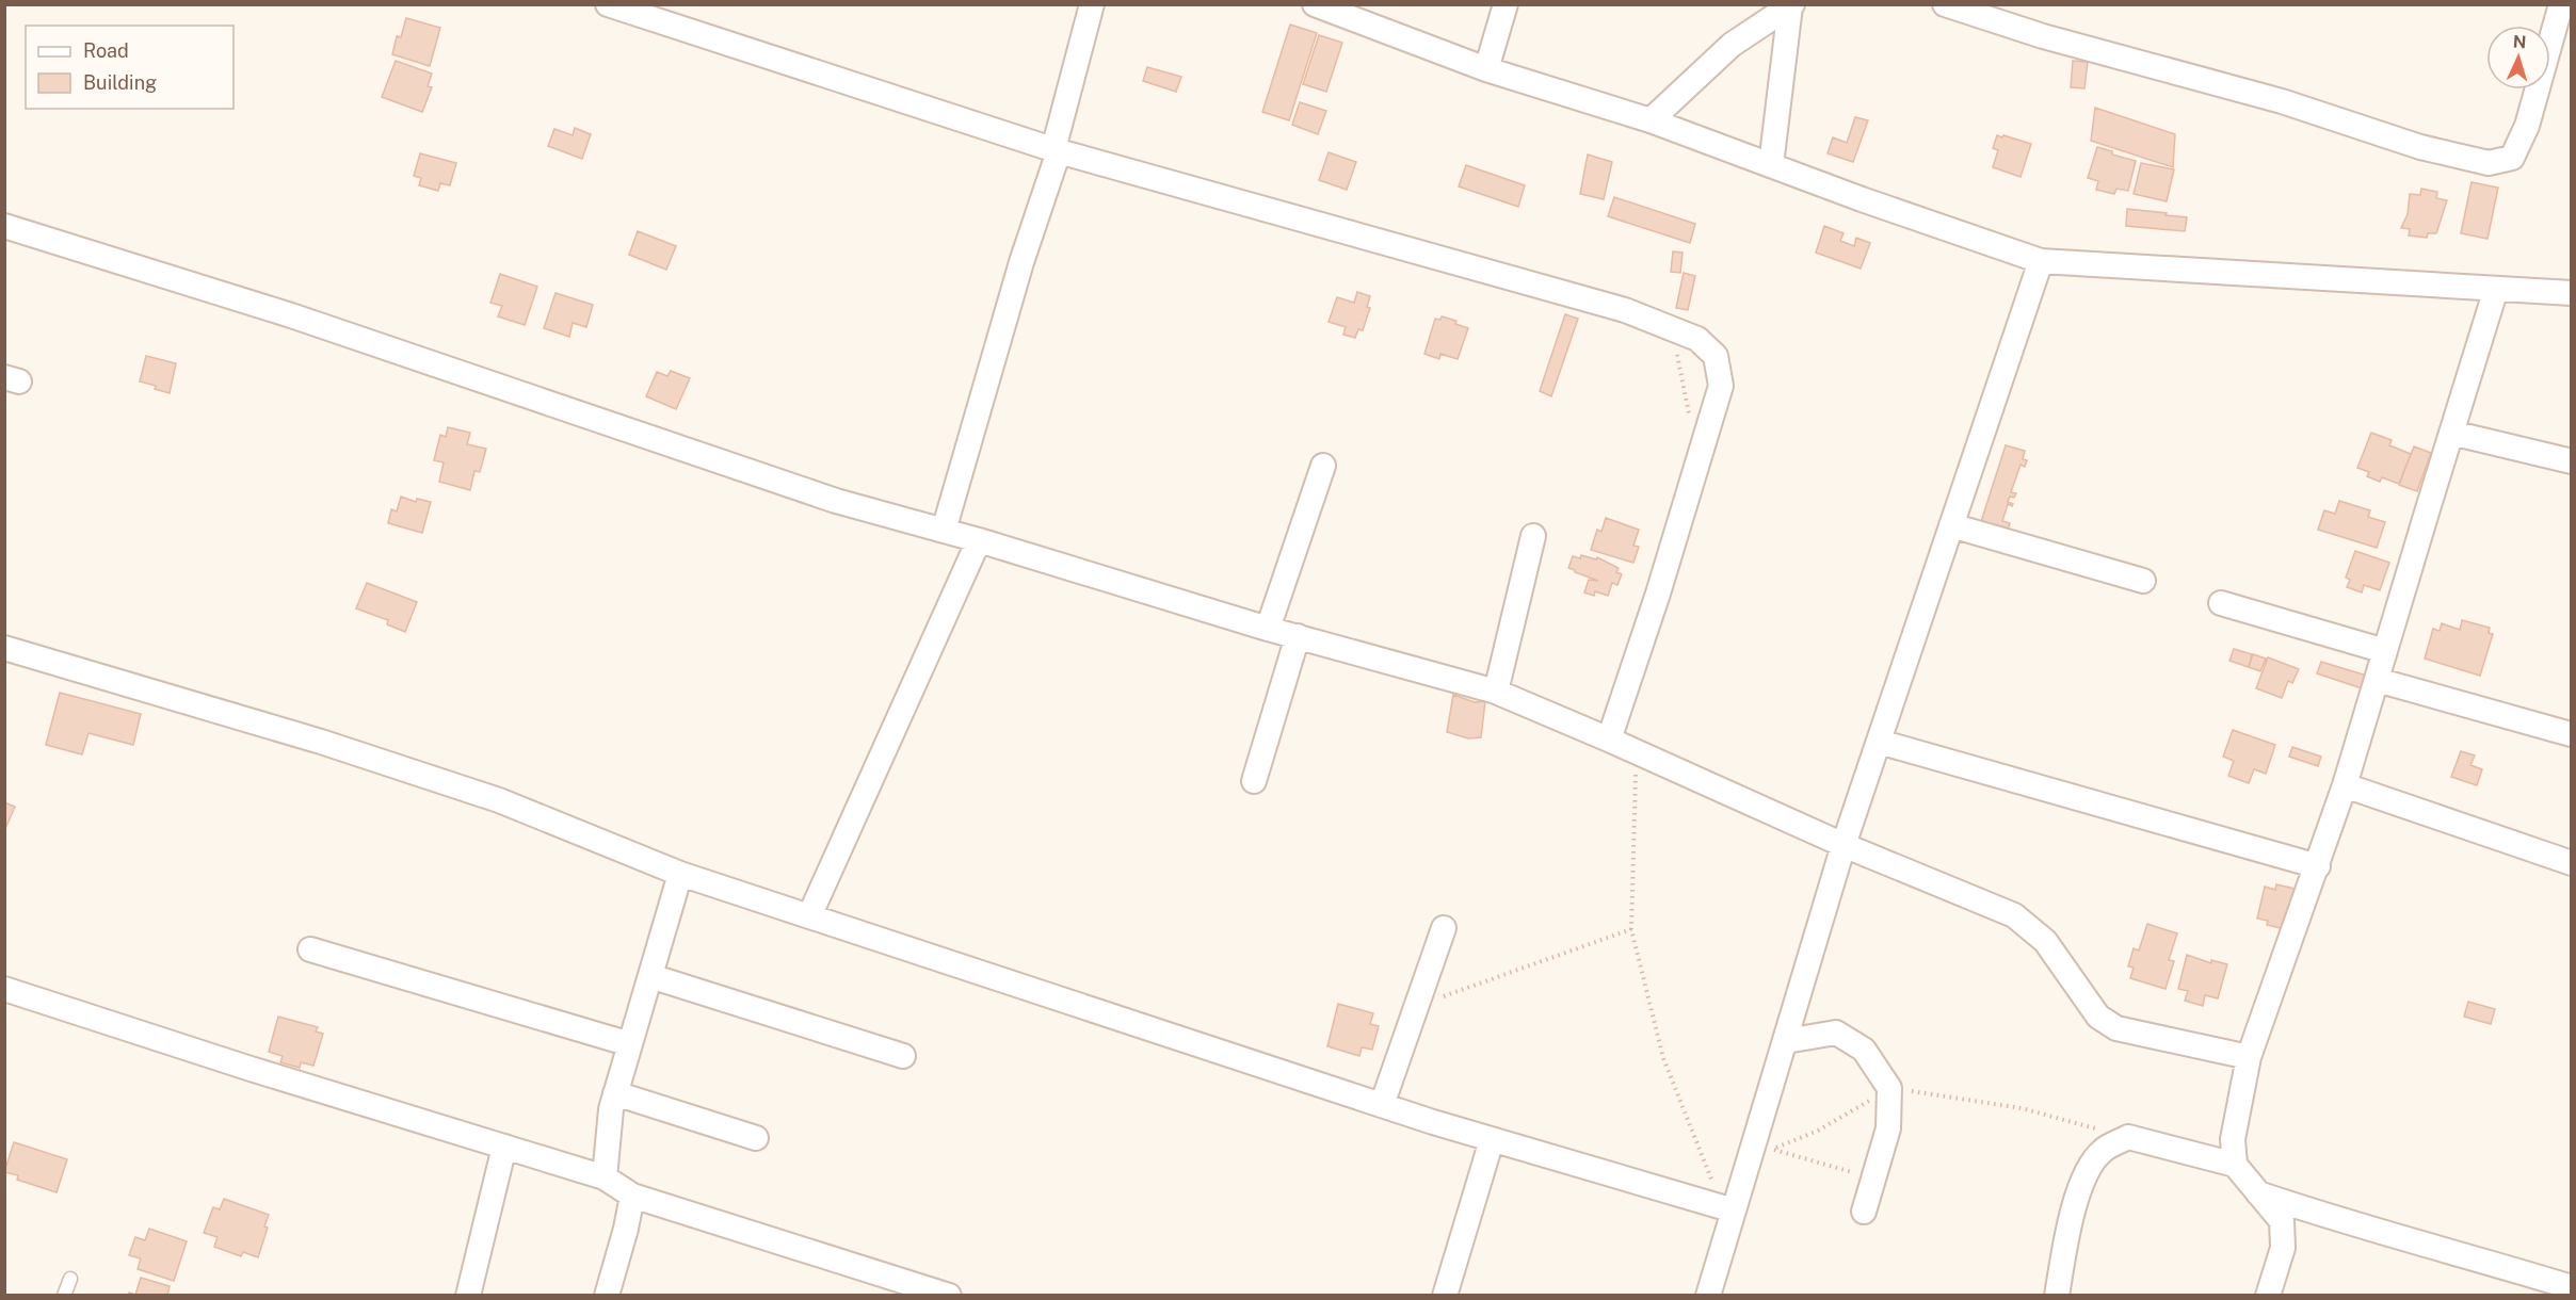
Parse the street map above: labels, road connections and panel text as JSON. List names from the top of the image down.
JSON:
{
  "legend": ["Road", "Building"],
  "north": "top"
}
